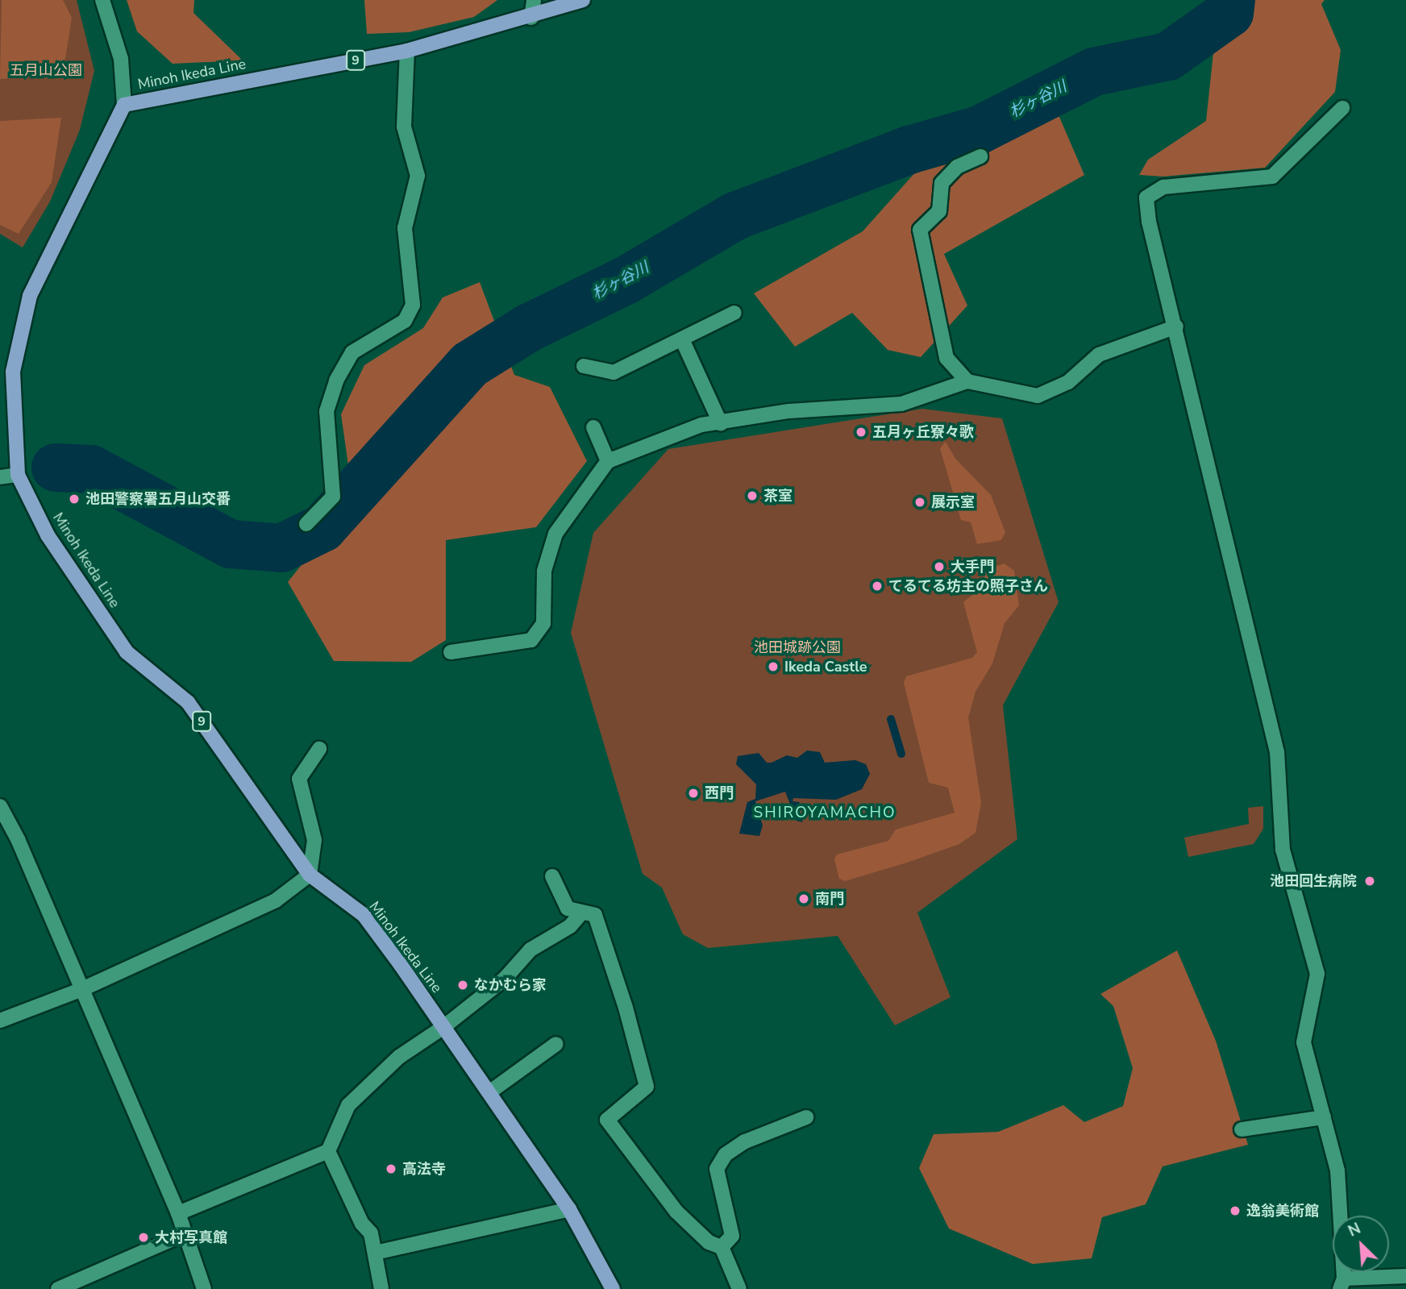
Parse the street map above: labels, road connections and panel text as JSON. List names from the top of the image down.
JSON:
{
  "streets": {
    "main road": ["9", "Minoh Ikeda Line"]
  },
  "districts": ["SHIROYAMACHO"],
  "water": ["杉ヶ谷川"],
  "parks": ["五月山公園", "池田城跡公園"],
  "places": [
    "五月ヶ丘寮々歌",
    "茶室",
    "池田警察署五月山交番",
    "展示室",
    "大手門",
    "てるてる坊主の照子さん",
    "Ikeda Castle",
    "西門",
    "池田回生病院",
    "南門",
    "なかむら家",
    "高法寺",
    "逸翁美術館",
    "大村写真館"
  ],
  "north": "top left"
}
